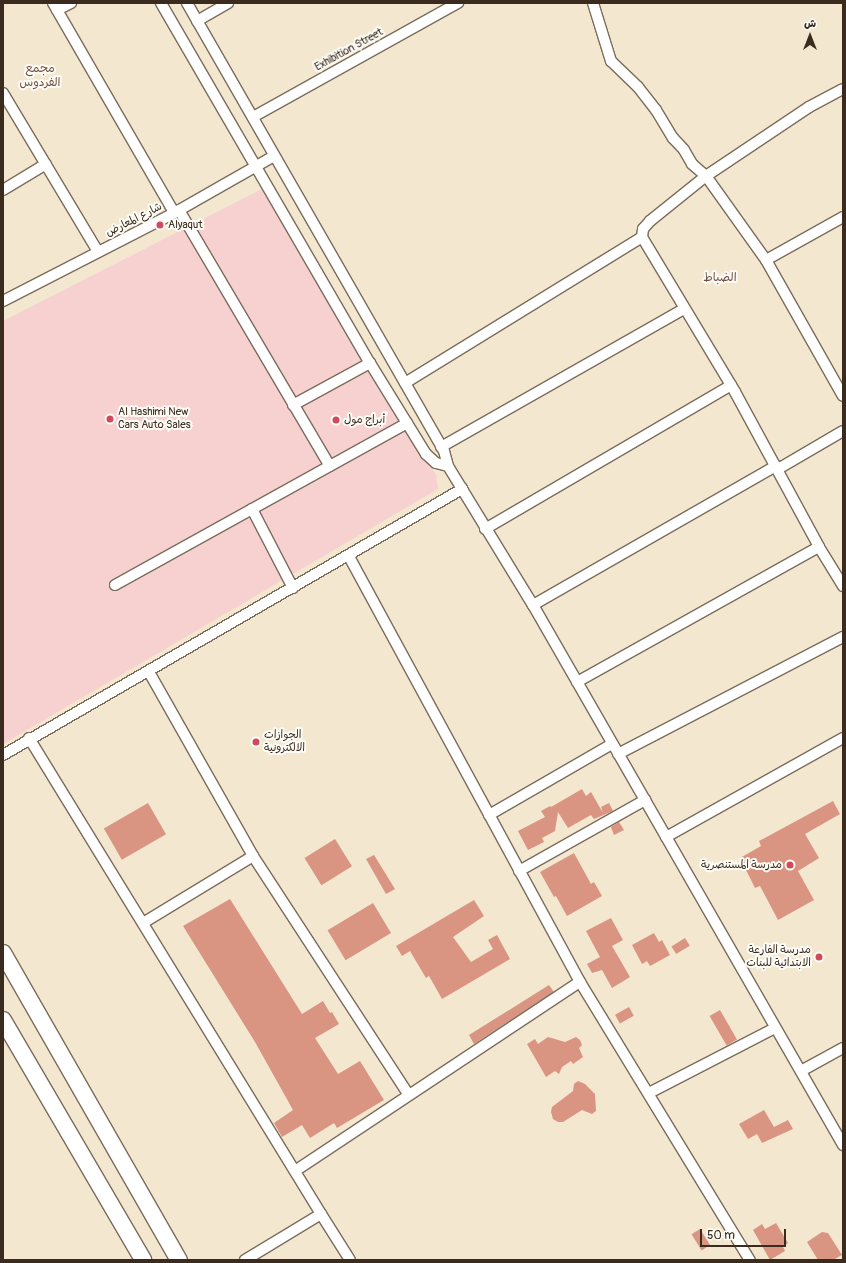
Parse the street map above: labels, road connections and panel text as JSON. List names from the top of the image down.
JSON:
{
  "streets": {
    "street": ["Exhibition Street", "شارع المعارض"]
  },
  "districts": ["مجمع الفردوس", "الضباط"],
  "places": [
    "Alyaqut",
    "Al Hashimi New Cars Auto Sales",
    "أبراج مول",
    "الجوازات الالكترونية",
    "مدرسة المستنصرية",
    "مدرسة الفارعة الابتدائية للبنات"
  ],
  "scale_bar": "50 m",
  "north": "top"
}
